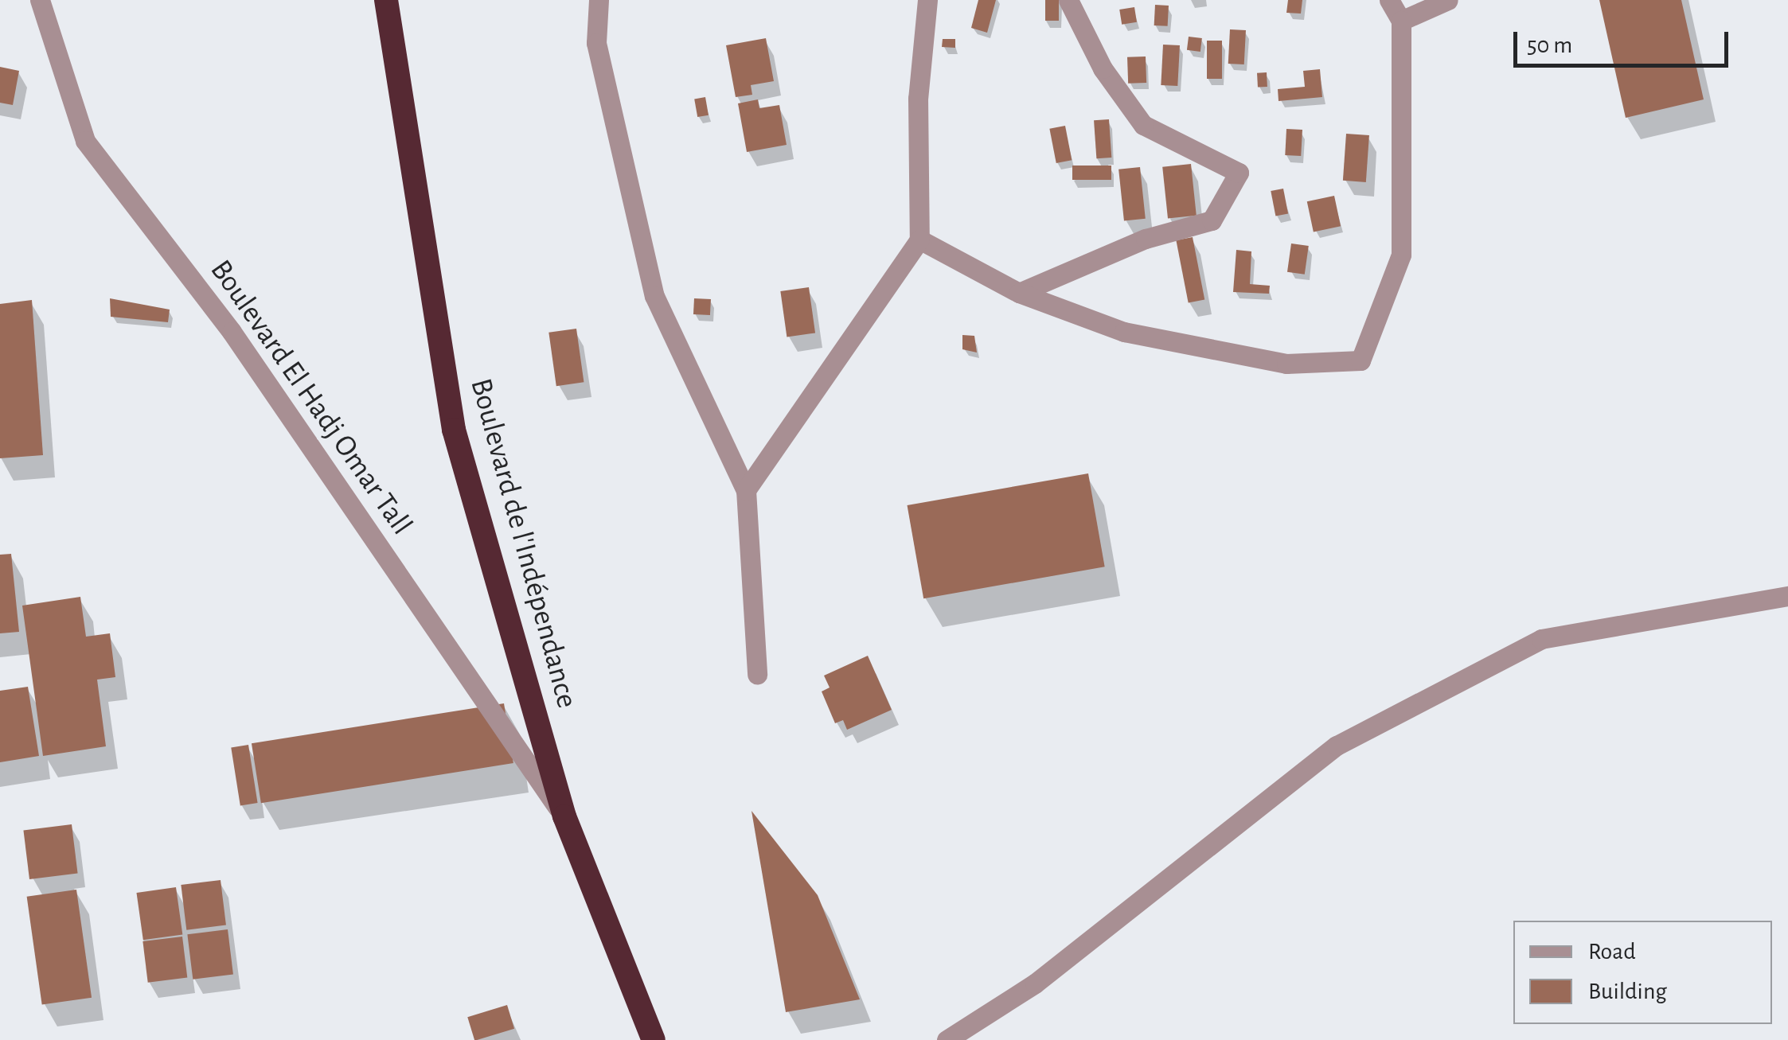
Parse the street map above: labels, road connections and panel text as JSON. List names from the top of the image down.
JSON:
{
  "streets": {
    "highway": ["Boulevard de l'Indépendance"],
    "street": ["Boulevard El Hadj Omar Tall"]
  },
  "crossings": [
    ["Boulevard El Hadj Omar Tall", "Boulevard de l'Indépendance"]
  ],
  "legend": ["Road", "Building"],
  "scale_bar": "50 m"
}
